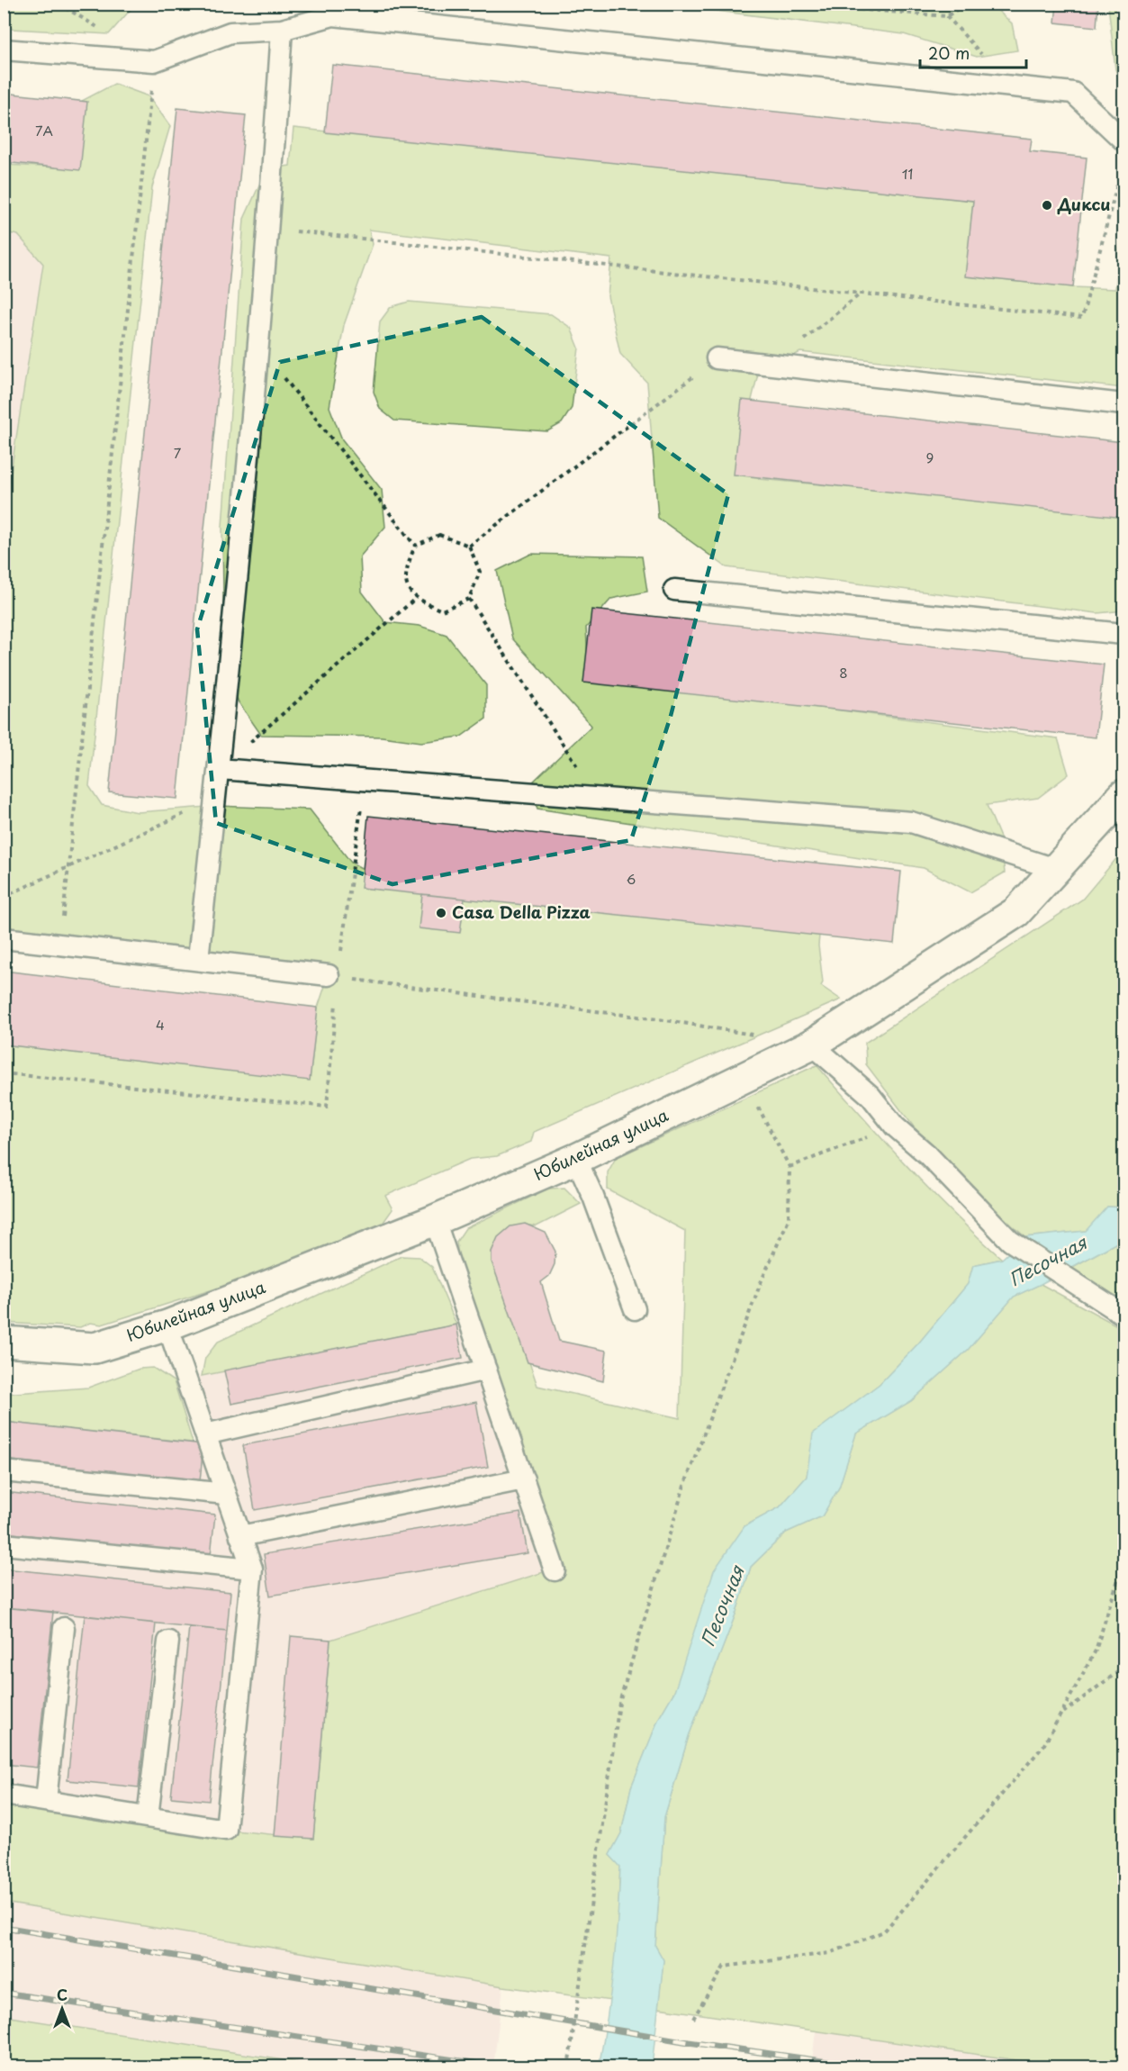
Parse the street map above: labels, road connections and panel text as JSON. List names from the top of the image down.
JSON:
{
  "streets": {
    "street": ["Юбилейная улица"]
  },
  "water": ["Песочная"],
  "places": ["Дикси", "Casa Della Pizza"],
  "house_numbers": [
    "7А",
    "11",
    "7",
    "9",
    "8",
    "6",
    "4"
  ],
  "scale_bar": "20 m",
  "north": "top"
}
